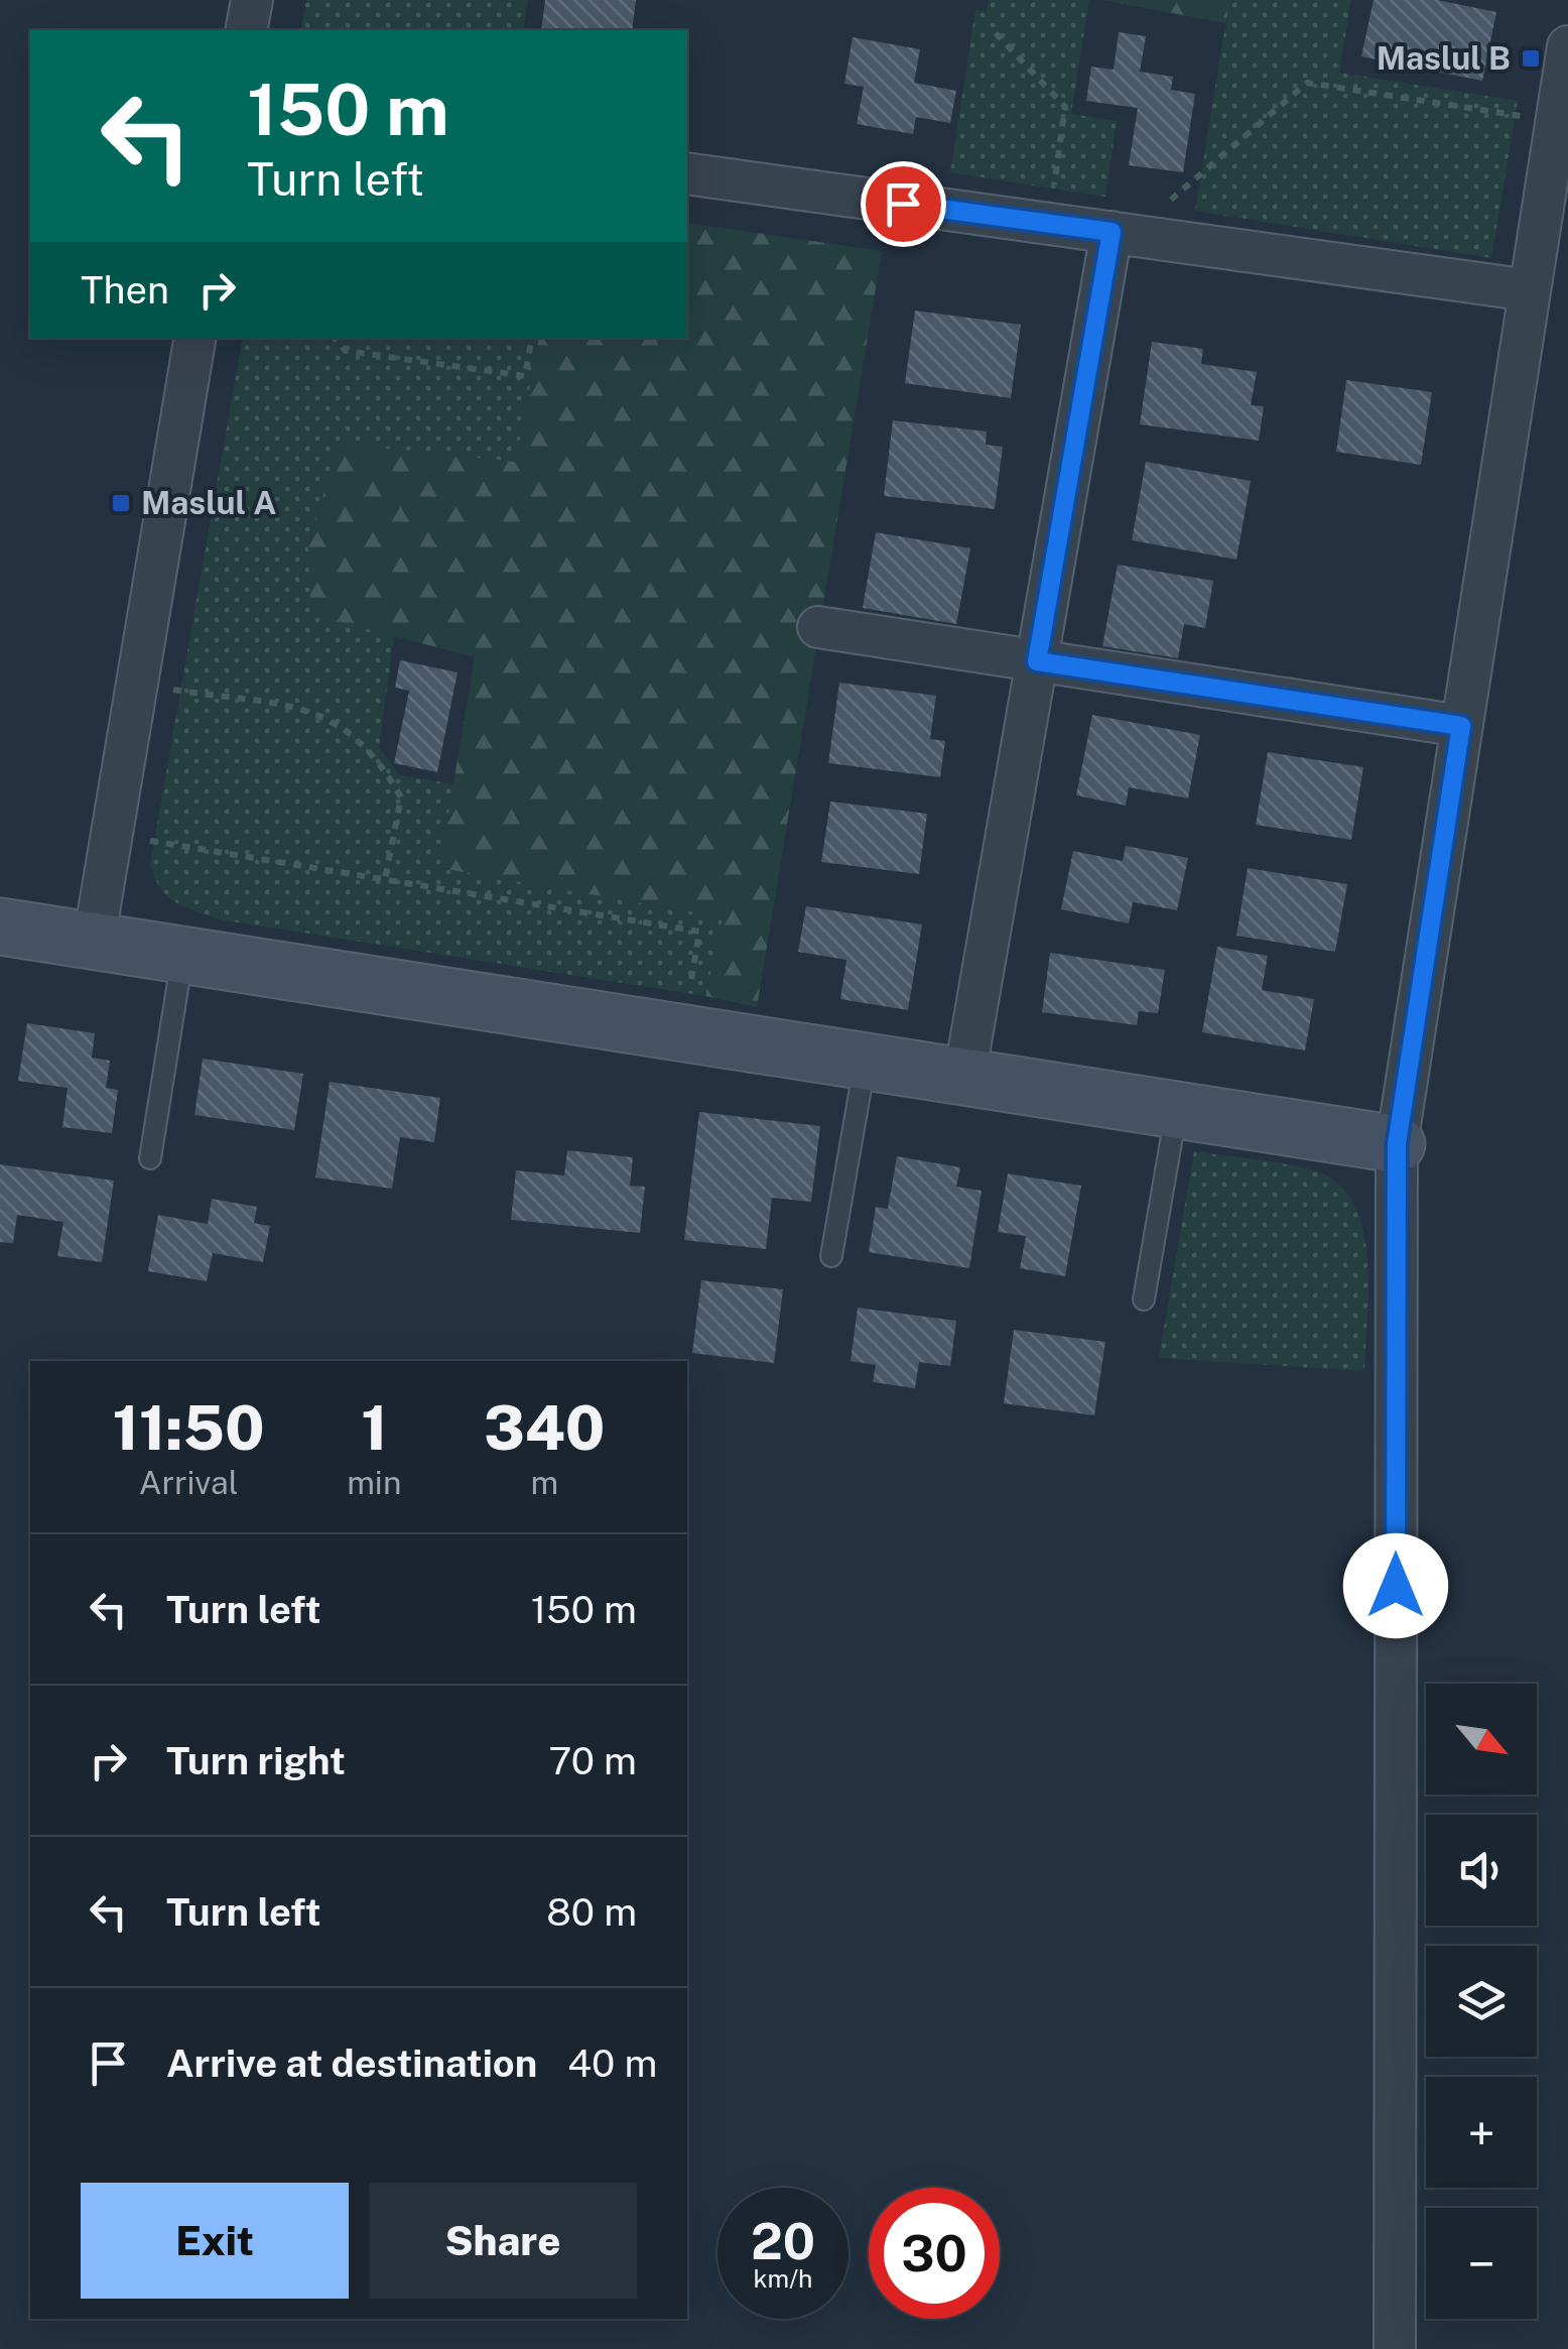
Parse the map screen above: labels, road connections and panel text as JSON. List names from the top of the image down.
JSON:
{
  "places": {
    "transit": ["Maslul B", "Maslul A"]
  },
  "north": "bottom right",
  "page": {
    "turn": ["150 m", "Turn left"],
    "then": "Then",
    "eta": [
      "11:50",
      "Arrival",
      "1",
      "min",
      "340",
      "m"
    ],
    "list": [
      {
        "name": "Turn left",
        "value": "150 m"
      },
      {
        "name": "Turn right",
        "value": "70 m"
      },
      {
        "name": "Turn left",
        "value": "80 m"
      },
      {
        "name": "Arrive at destination",
        "value": "40 m"
      }
    ],
    "map_buttons": ["+", "−"],
    "buttons": ["Exit", "Share"],
    "speed": "20 km/h",
    "limit": "30"
  }
}
